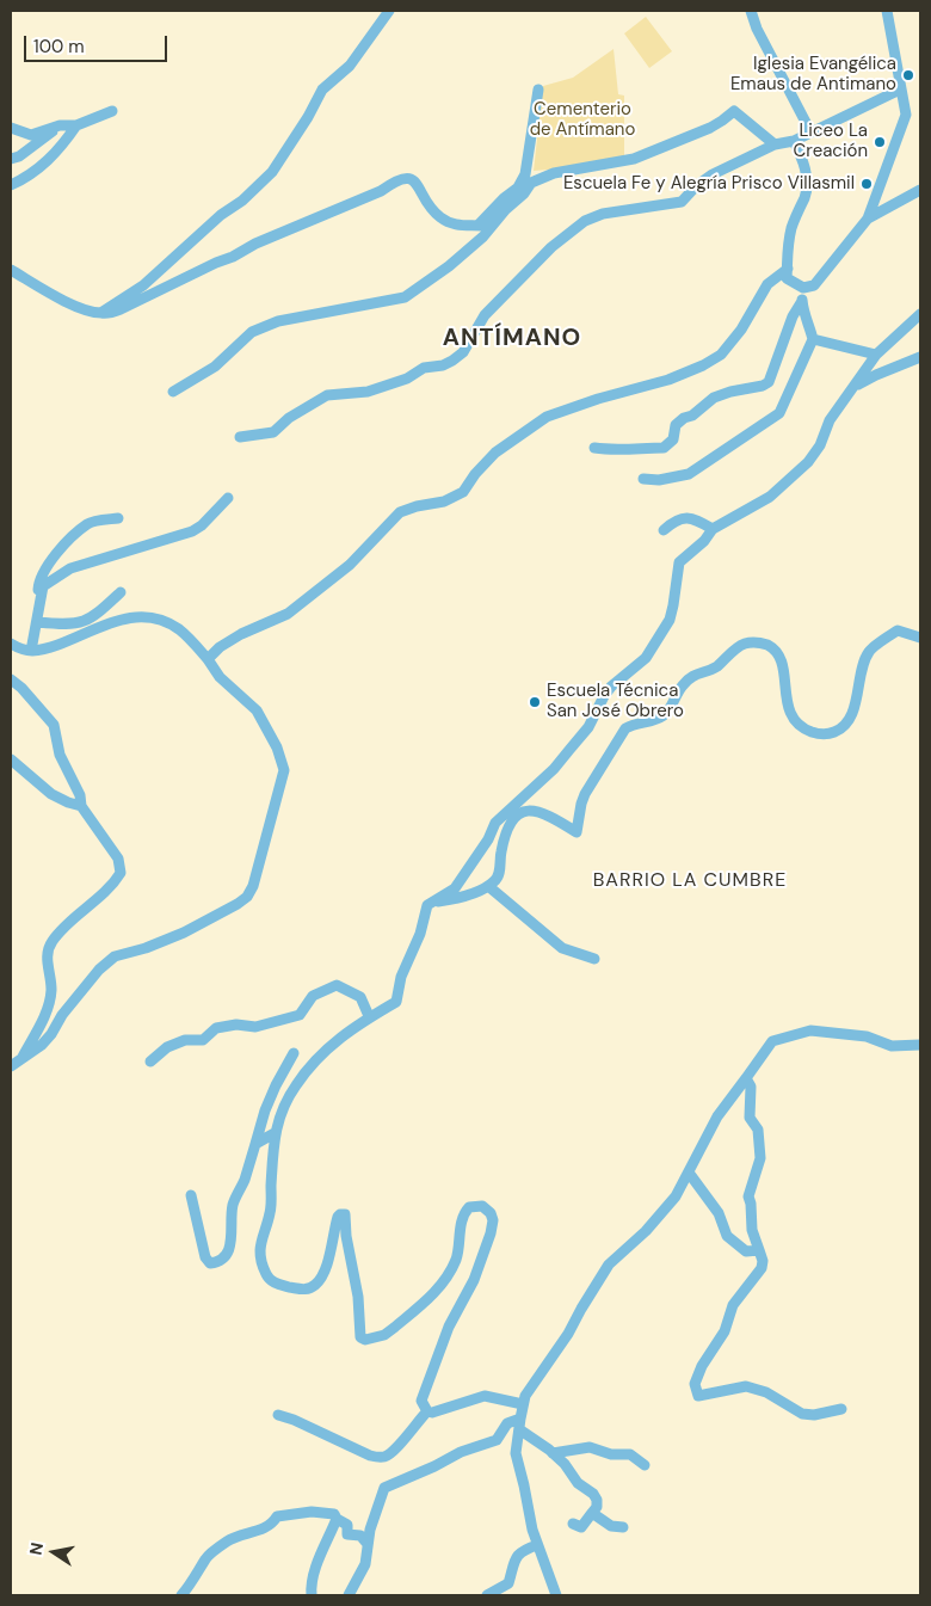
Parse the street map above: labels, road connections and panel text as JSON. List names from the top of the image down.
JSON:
{
  "districts": ["ANTÍMANO", "BARRIO LA CUMBRE"],
  "parks": ["Cementerio de Antímano"],
  "places": [
    "Iglesia Evangélica Emaus de Antimano",
    "Liceo La Creación",
    "Escuela Fe y Alegría Prisco Villasmil",
    "Escuela Técnica San José Obrero"
  ],
  "scale_bar": "100 m",
  "north": "left"
}
